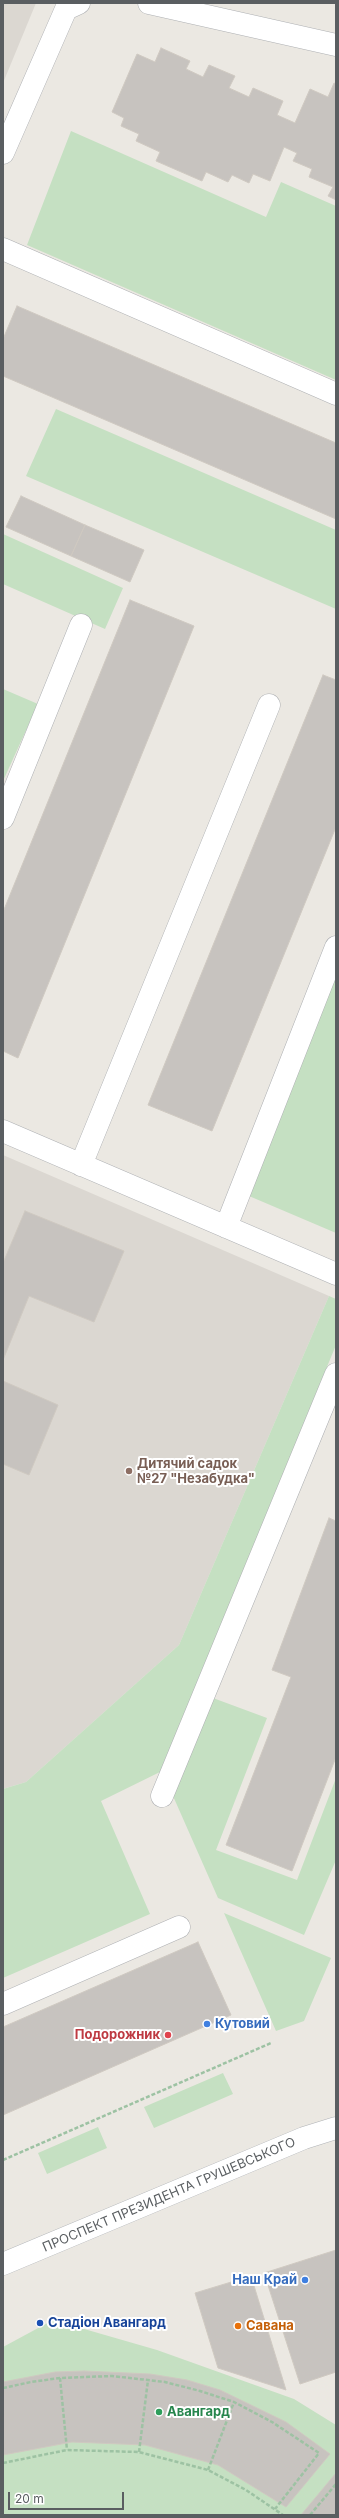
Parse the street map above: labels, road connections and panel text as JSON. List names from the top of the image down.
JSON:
{
  "streets": {
    "street": ["ПРОСПЕКТ ПРЕЗИДЕНТА ГРУШЕВСЬКОГО"]
  },
  "places": [
    "Дитячий садок №27 \"Незабудка\"",
    "Кутовий",
    "Подорожник",
    "Наш Край",
    "Стадіон Авангард",
    "Савана",
    "Авангард"
  ],
  "scale_bar": "20 m"
}
